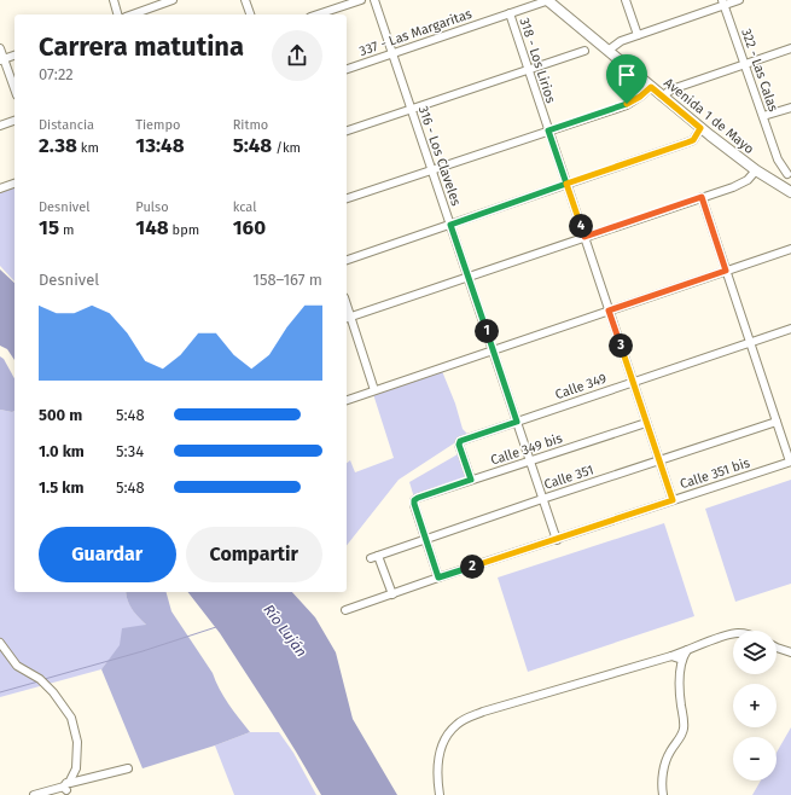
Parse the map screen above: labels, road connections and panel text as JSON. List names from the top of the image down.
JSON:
{
  "streets": {
    "main road": ["Avenida 1 de Mayo"],
    "street": [
      "337 - Las Margaritas",
      "318 - Los Lirios",
      "322 - Las Calas",
      "316 - Los Claveles",
      "Calle 349",
      "Calle 349 bis",
      "Calle 351 bis",
      "Calle 351"
    ]
  },
  "crossings": [
    ["337 - Las Margaritas", "318 - Los Lirios"],
    ["337 - Las Margaritas", "Avenida 1 de Mayo"],
    ["337 - Las Margaritas", "316 - Los Claveles"],
    ["318 - Los Lirios", "Calle 349"],
    ["318 - Los Lirios", "Calle 349 bis"],
    ["318 - Los Lirios", "Calle 351 bis"],
    ["318 - Los Lirios", "Calle 351"],
    ["316 - Los Claveles", "Calle 349"],
    ["316 - Los Claveles", "Calle 349 bis"],
    ["316 - Los Claveles", "Calle 351 bis"],
    ["316 - Los Claveles", "Calle 351"],
    ["Calle 349", "Calle 349 bis"],
    ["Calle 349 bis", "Calle 351"],
    ["Calle 351 bis", "Calle 351"]
  ],
  "water": ["Río Luján"],
  "page": {
    "heading": ["Carrera matutina", "07:22"],
    "stats": [
      ["Distancia", "2.38 km"],
      ["Tiempo", "13:48"],
      ["Ritmo", "5:48 /km"],
      ["Desnivel", "15 m"],
      ["Pulso", "148 bpm"],
      ["kcal", "160"]
    ],
    "pins": [
      "4",
      "1",
      "3",
      "2"
    ],
    "chart": ["Desnivel", "158–167 m"],
    "list": [
      {
        "name": "500 m",
        "note": "5:48"
      },
      {
        "name": "1.0 km",
        "note": "5:34"
      },
      {
        "name": "1.5 km",
        "note": "5:48"
      }
    ],
    "buttons": ["Guardar", "Compartir"],
    "map_buttons": ["+", "−"]
  }
}
